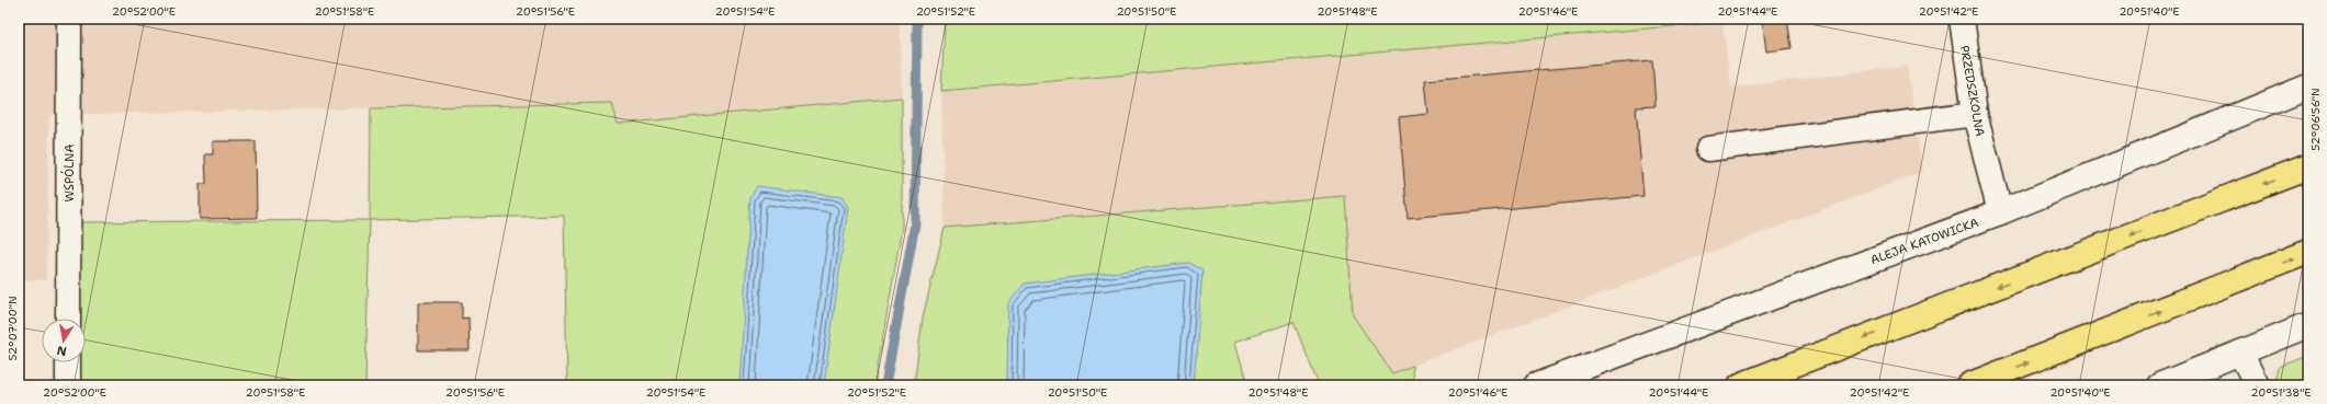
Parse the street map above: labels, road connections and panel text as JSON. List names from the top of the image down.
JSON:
{
  "streets": {
    "street": ["PRZEDSZKOLNA", "WSPÓLNA", "ALEJA KATOWICKA"]
  },
  "crossings": [
    ["PRZEDSZKOLNA", "ALEJA KATOWICKA"]
  ],
  "north": "bottom",
  "coordinates": [
    "20°52'00\"E",
    "20°51'58\"E",
    "20°51'56\"E",
    "20°51'54\"E",
    "20°51'52\"E",
    "20°51'50\"E",
    "20°51'48\"E",
    "20°51'46\"E",
    "20°51'44\"E",
    "20°51'42\"E",
    "20°51'40\"E",
    "52°06'56\"N",
    "52°07'00\"N",
    "20°51'38\"E"
  ]
}
